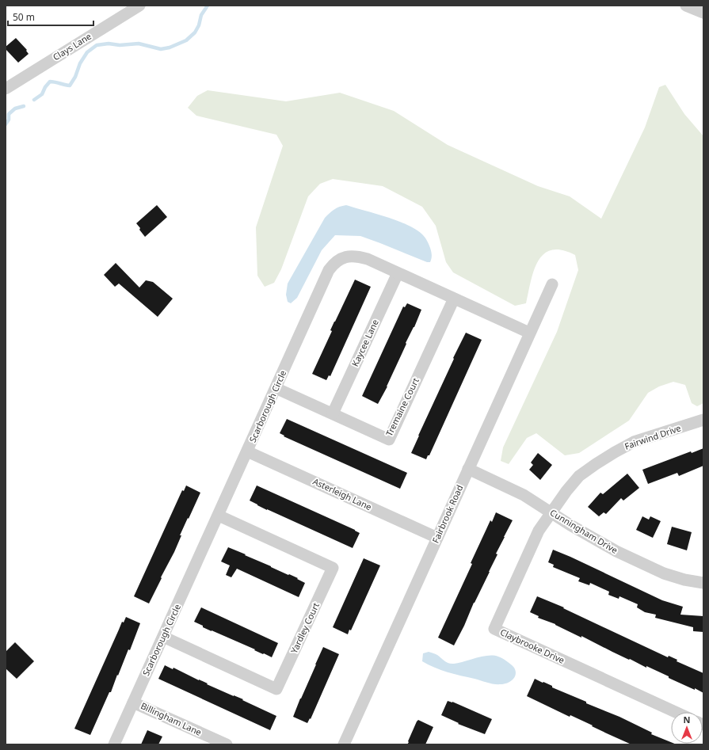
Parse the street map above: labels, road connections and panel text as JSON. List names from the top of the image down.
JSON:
{
  "streets": {
    "street": [
      "Clays Lane",
      "Kaycee Lane",
      "Scarborough Circle",
      "Tremaine Court",
      "Fairwind Drive",
      "Asterleigh Lane",
      "Fairbrook Road",
      "Cunningham Drive",
      "Yardley Court",
      "Claybrooke Drive",
      "Billingham Lane"
    ]
  },
  "crossings": [
    ["Kaycee Lane", "Scarborough Circle"],
    ["Kaycee Lane", "Tremaine Court"],
    ["Scarborough Circle", "Tremaine Court"],
    ["Scarborough Circle", "Asterleigh Lane"],
    ["Scarborough Circle", "Fairbrook Road"],
    ["Scarborough Circle", "Yardley Court"],
    ["Scarborough Circle", "Billingham Lane"],
    ["Fairwind Drive", "Cunningham Drive"],
    ["Fairwind Drive", "Claybrooke Drive"],
    ["Asterleigh Lane", "Fairbrook Road"],
    ["Fairbrook Road", "Cunningham Drive"],
    ["Cunningham Drive", "Claybrooke Drive"]
  ],
  "scale_bar": "50 m",
  "north": "top"
}
